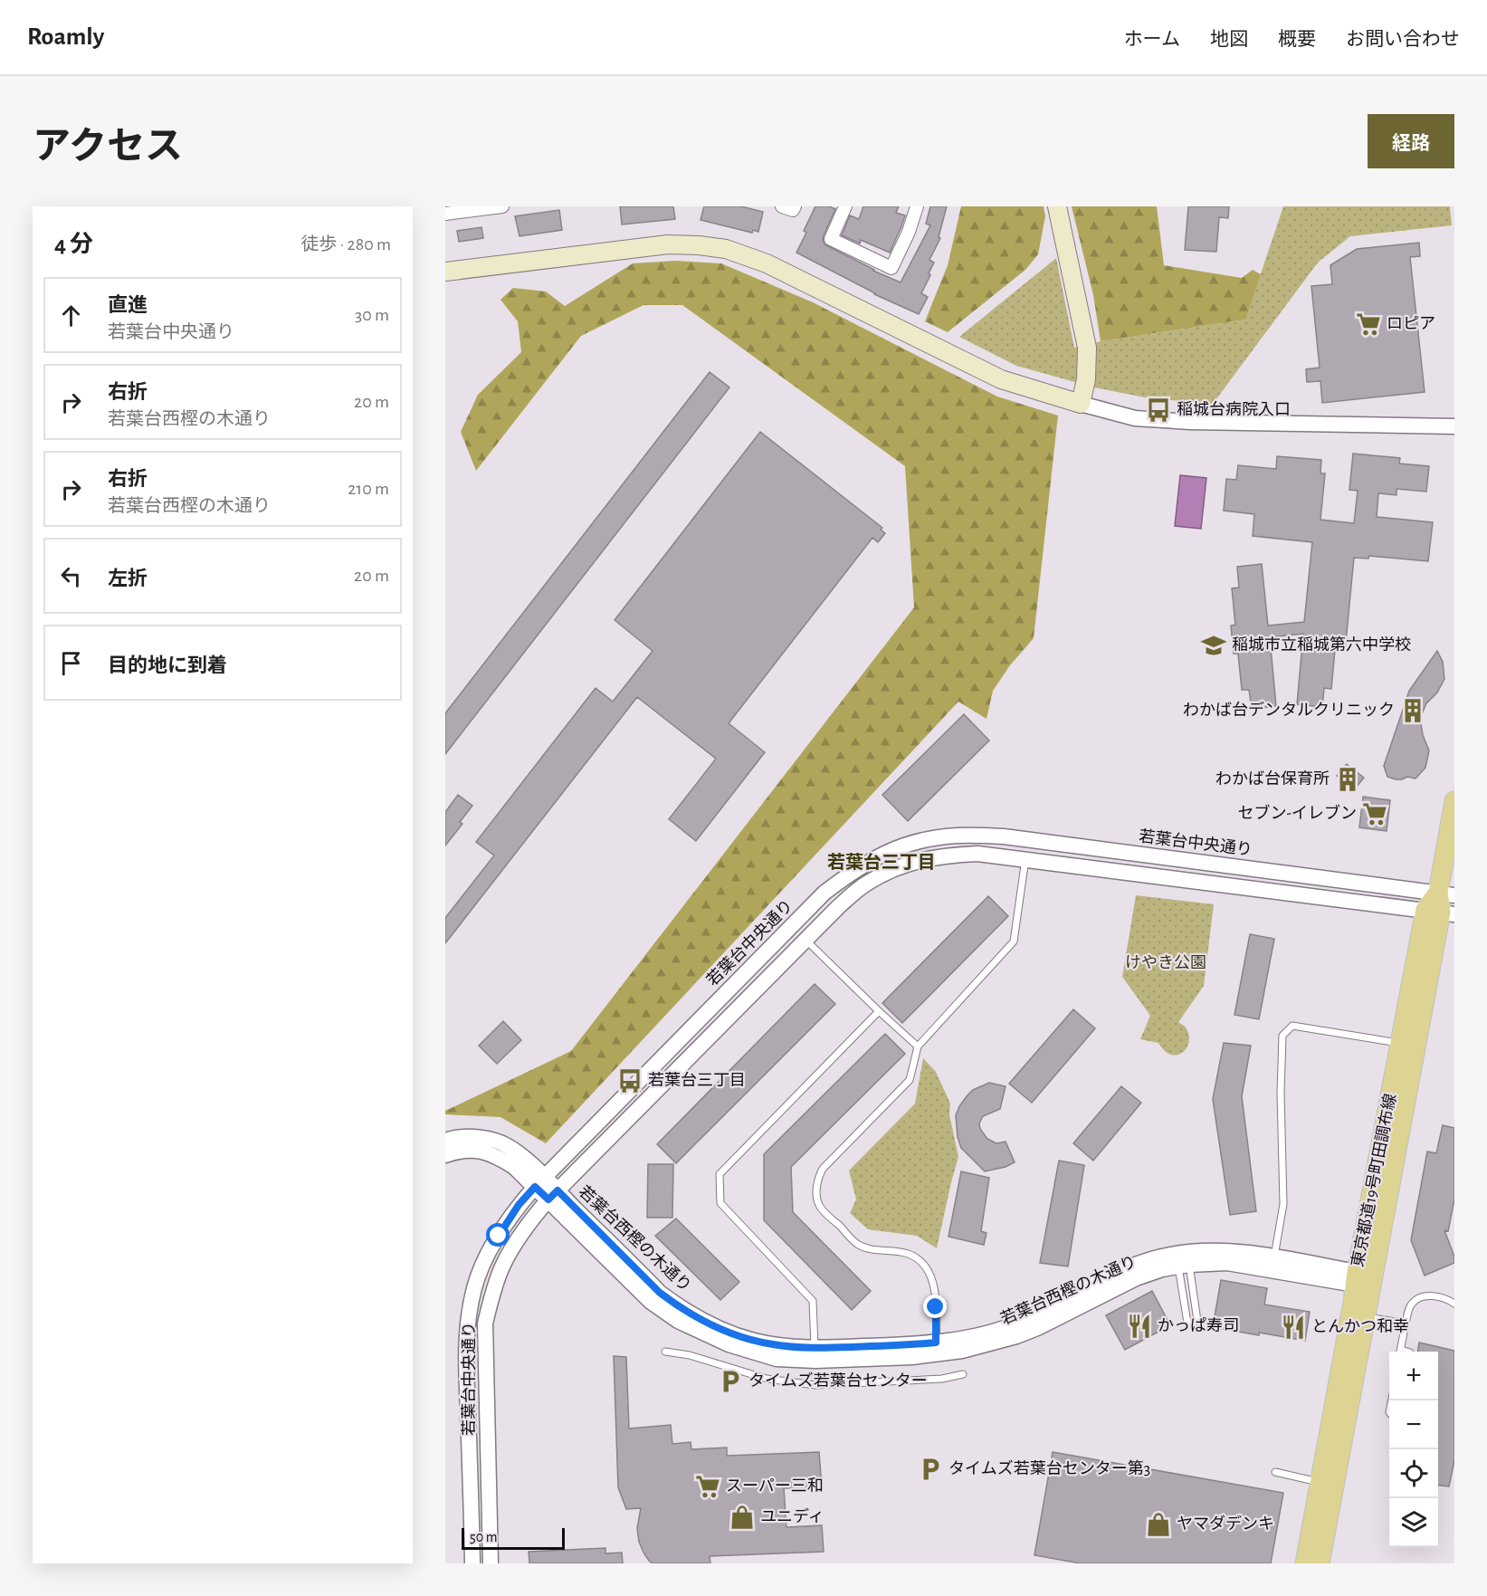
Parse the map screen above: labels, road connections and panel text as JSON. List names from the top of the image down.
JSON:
{
  "streets": {
    "main road": ["東京都道19号町田調布線"],
    "street": ["若葉台中央通り", "若葉台西樫の木通り"]
  },
  "crossings": [
    ["若葉台中央通り", "東京都道19号町田調布線"],
    ["若葉台中央通り", "若葉台西樫の木通り"],
    ["東京都道19号町田調布線", "若葉台西樫の木通り"]
  ],
  "districts": ["若葉台三丁目"],
  "parks": ["けやき公園"],
  "places": {
    "supermarket": ["ロピア", "セブン-イレブン", "スーパー三和"],
    "bus stop": ["稲城台病院入口", "若葉台三丁目"],
    "school or university": ["稲城市立稲城第六中学校"],
    "building": ["わかば台デンタルクリニック", "わかば台保育所"],
    "restaurant": ["かっぱ寿司", "とんかつ和幸"],
    "parking": ["タイムズ若葉台センター", "タイムズ若葉台センター第3"],
    "shop": ["ユニディ", "ヤマダデンキ"]
  },
  "scale_bar": "50 m",
  "page": {
    "header": "Roamly",
    "nav": [
      "ホーム",
      "地図",
      "概要",
      "お問い合わせ"
    ],
    "title": "アクセス",
    "buttons": "経路",
    "heading": ["4 分", "徒歩 · 280 m"],
    "list": [
      ["直進", "若葉台中央通り", "30 m"],
      ["右折", "若葉台西樫の木通り", "20 m"],
      ["右折", "若葉台西樫の木通り", "210 m"],
      ["左折", "20 m"],
      "目的地に到着"
    ],
    "map_buttons": ["+", "−"],
    "scale": "50 m"
  }
}
